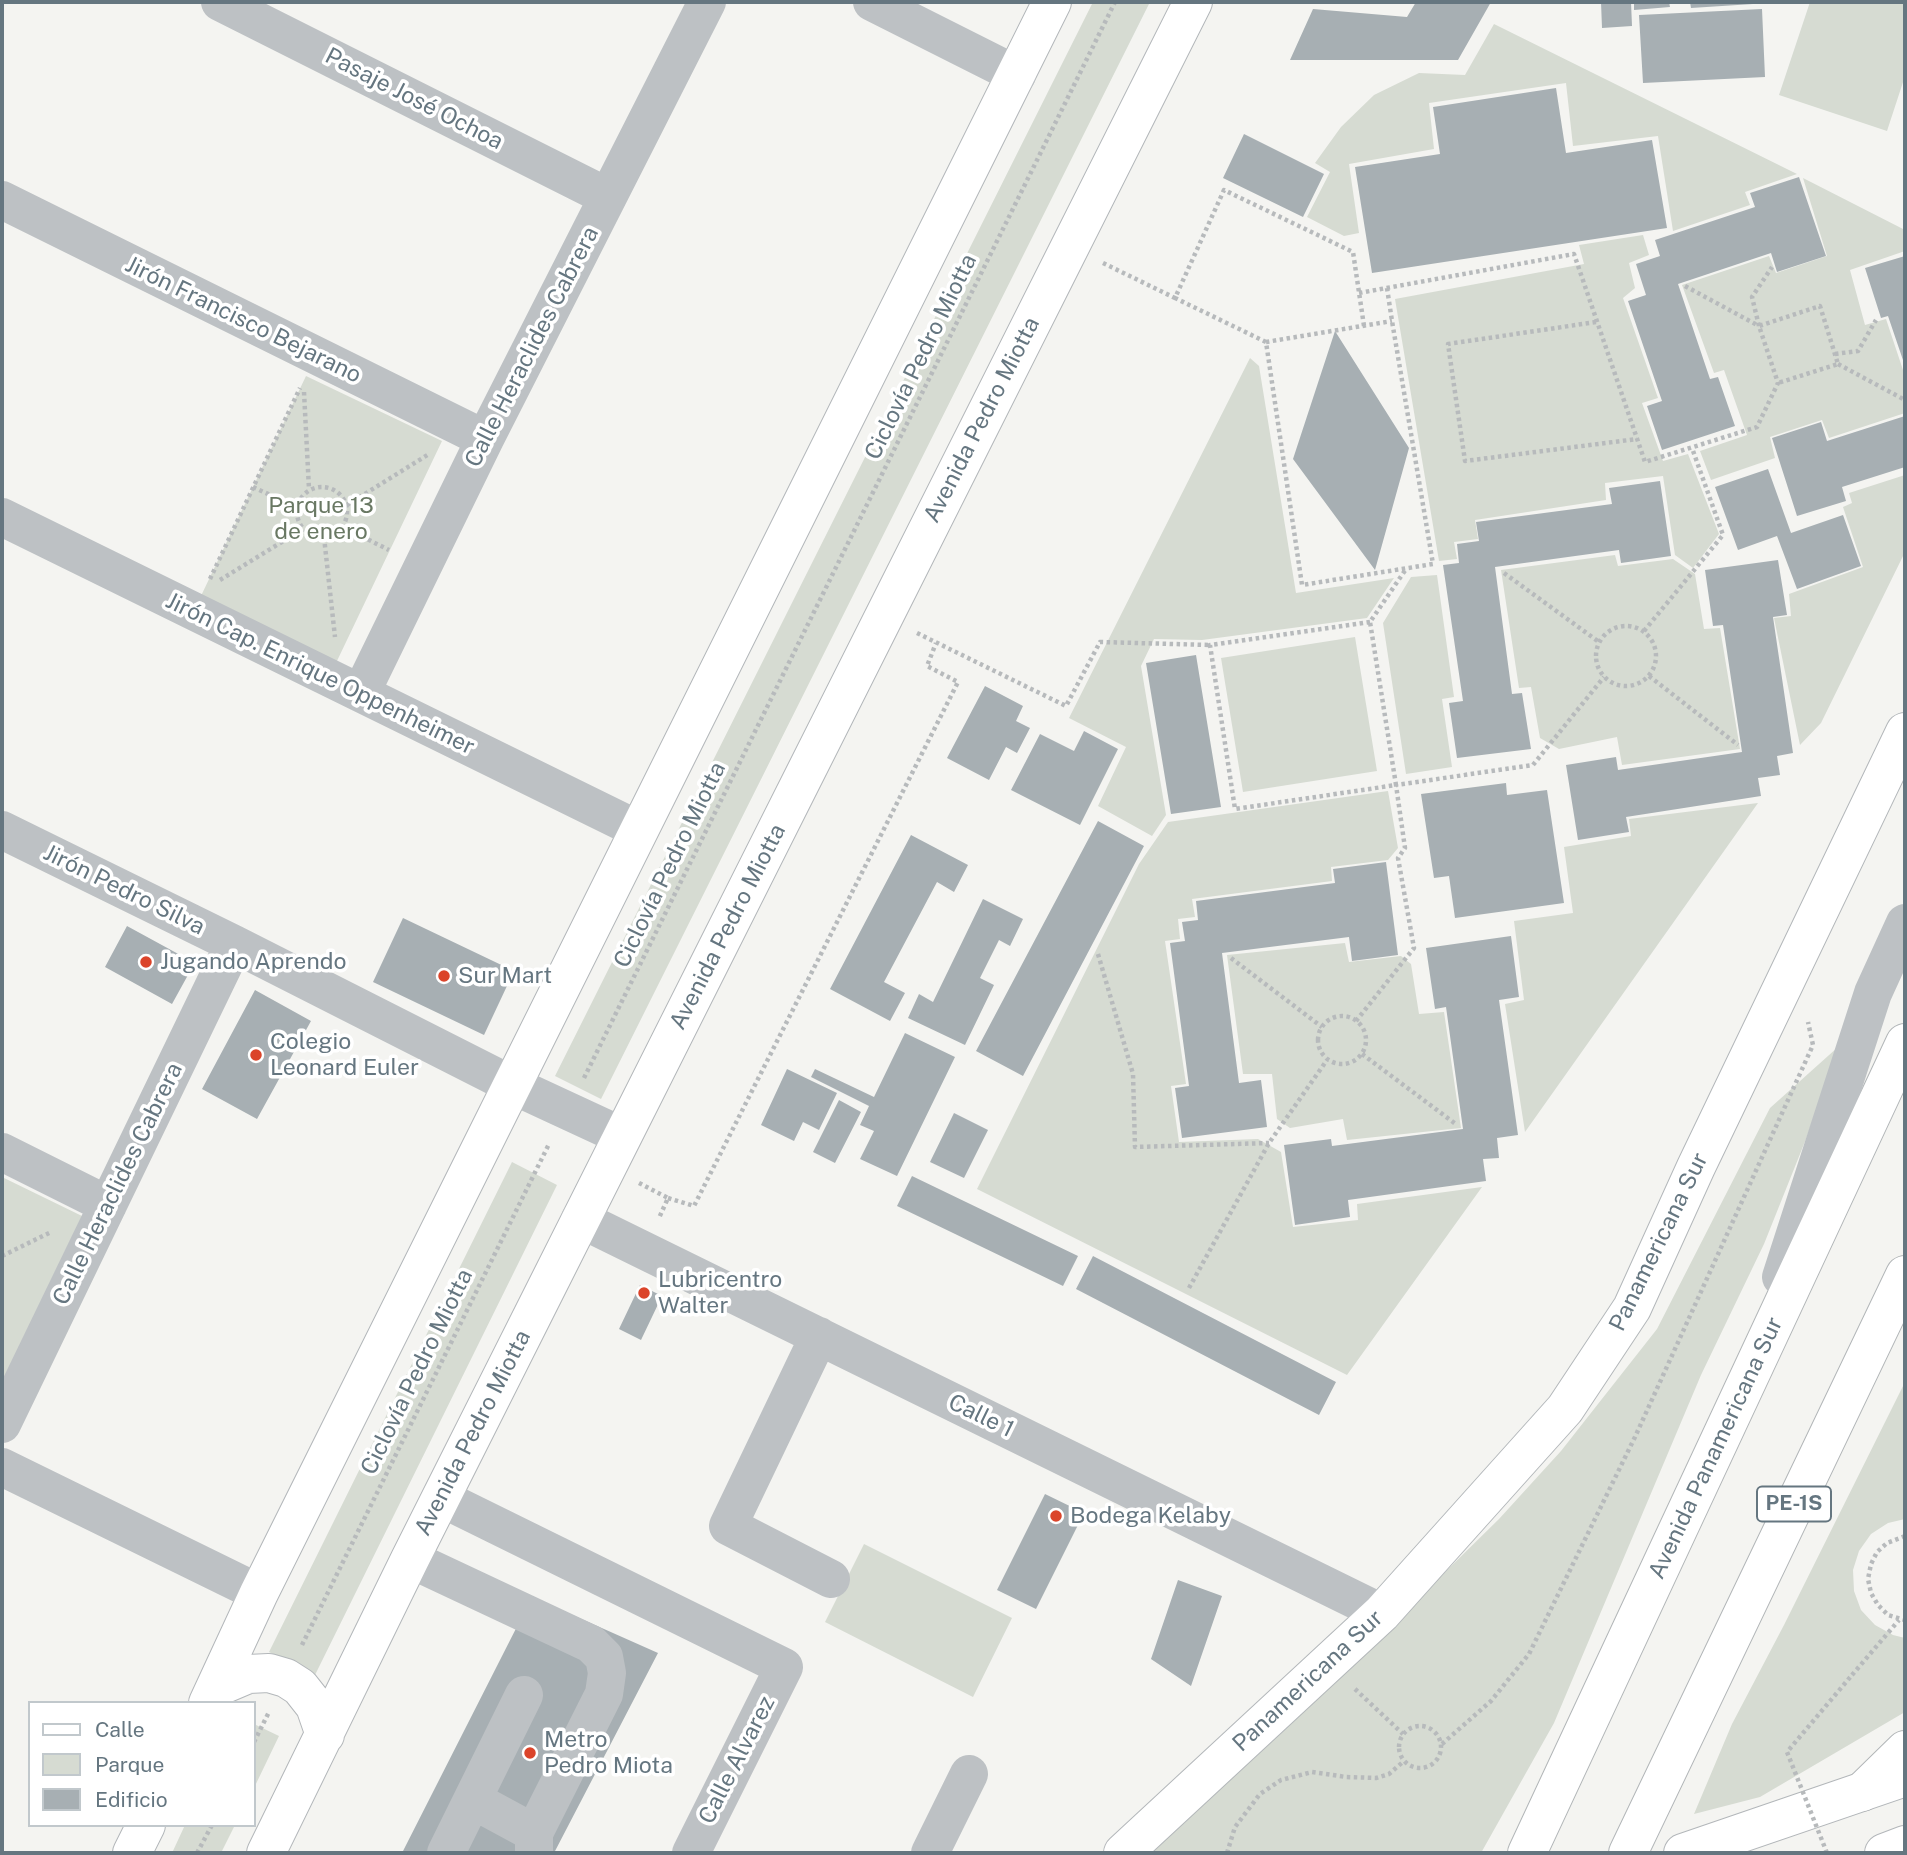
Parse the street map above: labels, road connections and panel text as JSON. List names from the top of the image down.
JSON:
{
  "streets": {
    "main road": [
      "Avenida Pedro Miotta",
      "Panamericana Sur",
      "Avenida Panamericana Sur",
      "PE-1S"
    ],
    "street": [
      "Pasaje José Ochoa",
      "Jirón Francisco Bejarano",
      "Calle Heraclides Cabrera",
      "Jirón Cap. Enrique Oppenheimer",
      "Jirón Pedro Silva",
      "Calle 1",
      "Calle Alvarez"
    ],
    "path": ["Ciclovía Pedro Miotta"]
  },
  "crossings": [
    ["Pasaje José Ochoa", "Calle Heraclides Cabrera"],
    ["Jirón Francisco Bejarano", "Calle Heraclides Cabrera"],
    ["Calle Heraclides Cabrera", "Jirón Cap. Enrique Oppenheimer"],
    ["Calle Heraclides Cabrera", "Jirón Pedro Silva"],
    ["Ciclovía Pedro Miotta", "Jirón Pedro Silva"],
    ["Avenida Pedro Miotta", "Jirón Pedro Silva"],
    ["Avenida Pedro Miotta", "Calle 1"],
    ["Avenida Pedro Miotta", "Calle Alvarez"],
    ["Panamericana Sur", "Calle 1"]
  ],
  "parks": ["Parque 13 de enero"],
  "places": [
    "Jugando Aprendo",
    "Sur Mart",
    "Colegio Leonard Euler",
    "Lubricentro Walter",
    "Bodega Kelaby",
    "Metro Pedro Miota"
  ],
  "legend": ["Calle", "Parque", "Edificio"]
}
